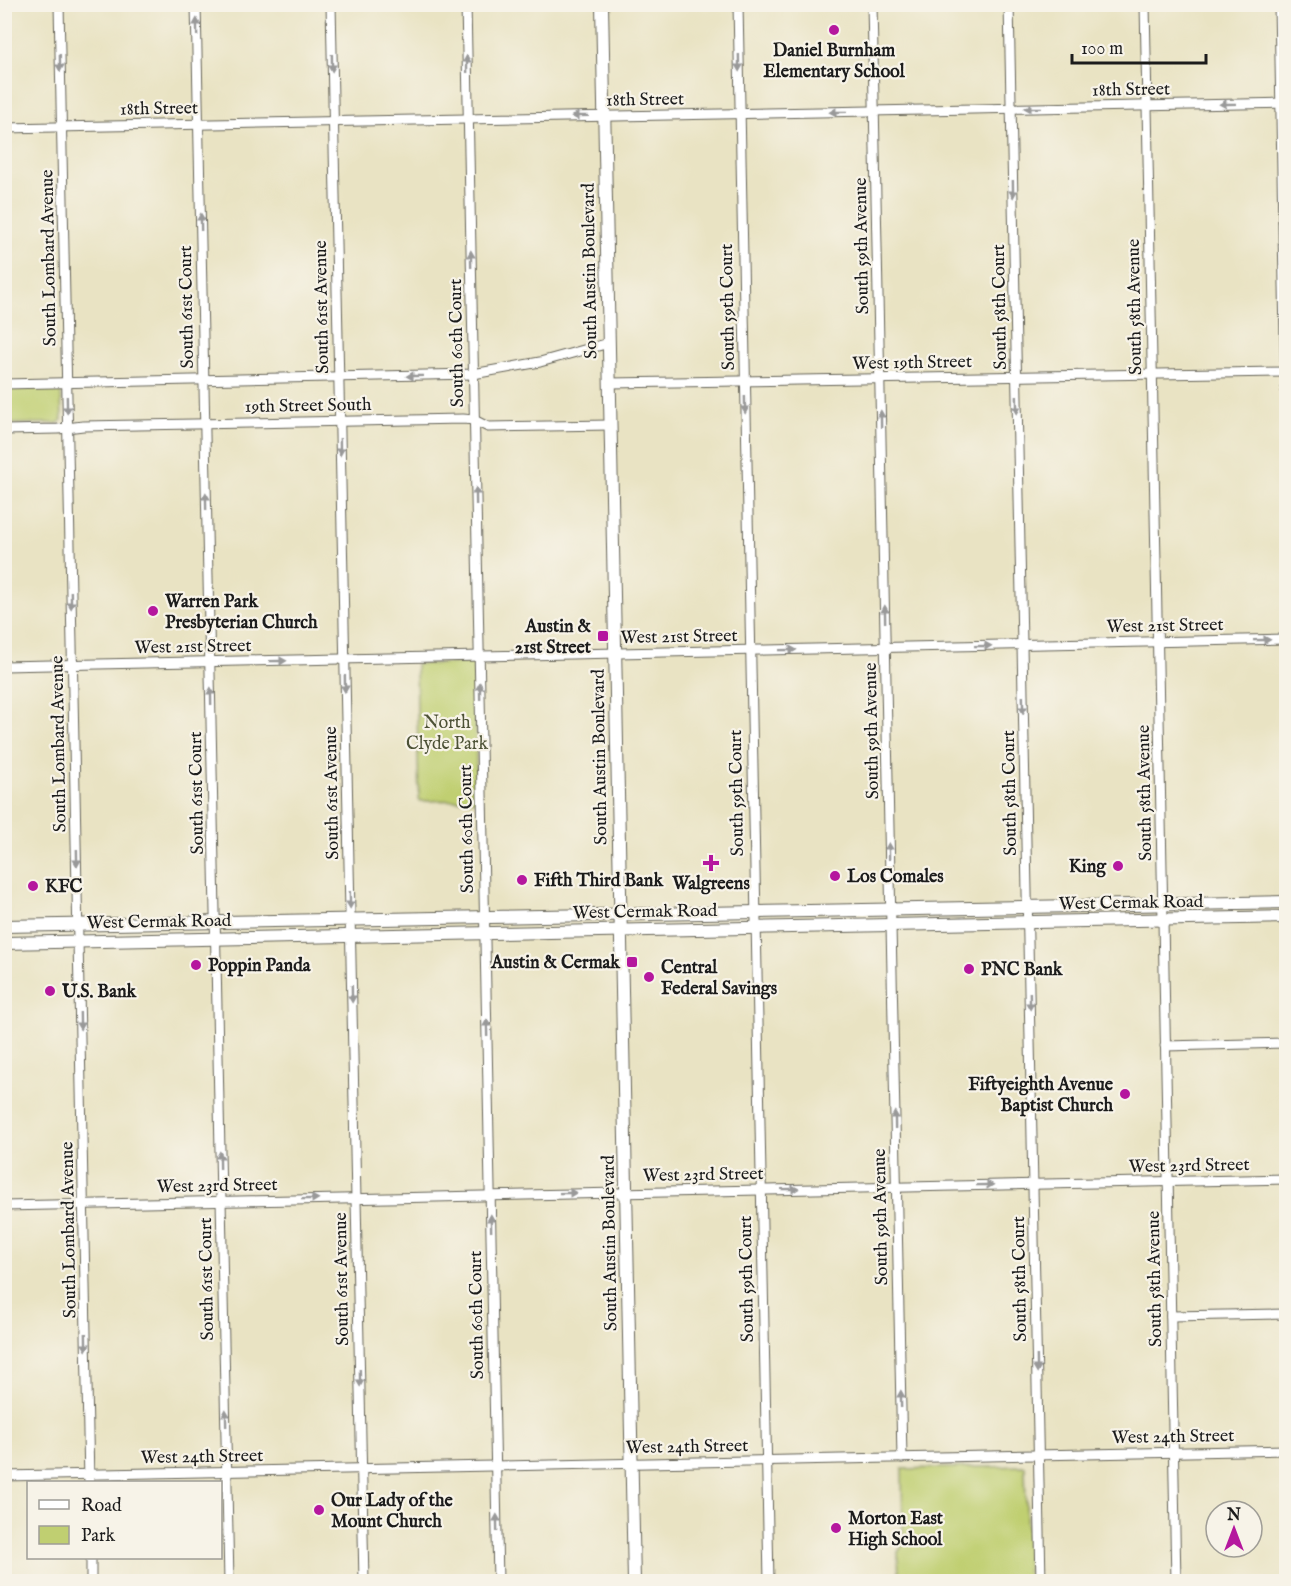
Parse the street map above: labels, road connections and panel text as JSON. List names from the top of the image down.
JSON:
{
  "streets": {
    "main road": ["South Austin Boulevard", "West Cermak Road"],
    "street": [
      "18th Street",
      "South 59th Avenue",
      "South Lombard Avenue",
      "South 61st Court",
      "South 61st Avenue",
      "South 59th Court",
      "South 58th Court",
      "South 58th Avenue",
      "South 60th Court",
      "West 19th Street",
      "19th Street South",
      "West 21st Street",
      "West 23rd Street",
      "West 24th Street"
    ]
  },
  "crossings": [
    ["18th Street", "South 59th Avenue"],
    ["18th Street", "South Lombard Avenue"],
    ["18th Street", "South Austin Boulevard"],
    ["18th Street", "South 61st Court"],
    ["18th Street", "South 61st Avenue"],
    ["18th Street", "South 59th Court"],
    ["18th Street", "South 58th Court"],
    ["18th Street", "South 58th Avenue"],
    ["18th Street", "South 60th Court"],
    ["South 59th Avenue", "West 19th Street"],
    ["South 59th Avenue", "West 21st Street"],
    ["South 59th Avenue", "West Cermak Road"],
    ["South 59th Avenue", "West 23rd Street"],
    ["South 59th Avenue", "West 24th Street"],
    ["South Lombard Avenue", "19th Street South"],
    ["South Lombard Avenue", "West 21st Street"],
    ["South Lombard Avenue", "West Cermak Road"],
    ["South Lombard Avenue", "West 23rd Street"],
    ["South Lombard Avenue", "West 24th Street"],
    ["South Austin Boulevard", "West 19th Street"],
    ["South Austin Boulevard", "19th Street South"],
    ["South Austin Boulevard", "West 21st Street"],
    ["South Austin Boulevard", "West Cermak Road"],
    ["South Austin Boulevard", "West 23rd Street"],
    ["South Austin Boulevard", "West 24th Street"],
    ["South 61st Court", "19th Street South"],
    ["South 61st Court", "West 21st Street"],
    ["South 61st Court", "West Cermak Road"],
    ["South 61st Court", "West 23rd Street"],
    ["South 61st Court", "West 24th Street"],
    ["South 61st Avenue", "19th Street South"],
    ["South 61st Avenue", "West 21st Street"],
    ["South 61st Avenue", "West Cermak Road"],
    ["South 61st Avenue", "West 23rd Street"],
    ["South 61st Avenue", "West 24th Street"],
    ["South 59th Court", "West 19th Street"],
    ["South 59th Court", "West 21st Street"],
    ["South 59th Court", "West Cermak Road"],
    ["South 59th Court", "West 23rd Street"],
    ["South 59th Court", "West 24th Street"],
    ["South 58th Court", "West 19th Street"],
    ["South 58th Court", "West 21st Street"],
    ["South 58th Court", "West Cermak Road"],
    ["South 58th Court", "West 23rd Street"],
    ["South 58th Court", "West 24th Street"],
    ["South 58th Avenue", "West 19th Street"],
    ["South 58th Avenue", "West 21st Street"],
    ["South 58th Avenue", "West Cermak Road"],
    ["South 58th Avenue", "West 23rd Street"],
    ["South 58th Avenue", "West 24th Street"],
    ["South 60th Court", "19th Street South"],
    ["South 60th Court", "West 21st Street"],
    ["South 60th Court", "West Cermak Road"],
    ["South 60th Court", "West 23rd Street"],
    ["South 60th Court", "West 24th Street"]
  ],
  "one_way": [
    "18th Street",
    "South 59th Avenue",
    "South Lombard Avenue",
    "South 61st Court",
    "South 61st Avenue",
    "South 58th Court",
    "South 60th Court",
    "West 21st Street",
    "West 23rd Street"
  ],
  "parks": ["North Clyde Park"],
  "places": {
    "other": [
      "Daniel Burnham Elementary School",
      "Warren Park Presbyterian Church",
      "King",
      "Los Comales",
      "Fifth Third Bank",
      "KFC",
      "Poppin Panda",
      "PNC Bank",
      "Central Federal Savings",
      "U.S. Bank",
      "Fiftyeighth Avenue Baptist Church",
      "Our Lady of the Mount Church",
      "Morton East High School"
    ],
    "transit": ["Austin & 21st Street", "Austin & Cermak"],
    "health": ["Walgreens"]
  },
  "legend": ["Road", "Park"],
  "scale_bar": "100 m",
  "north": "top"
}
